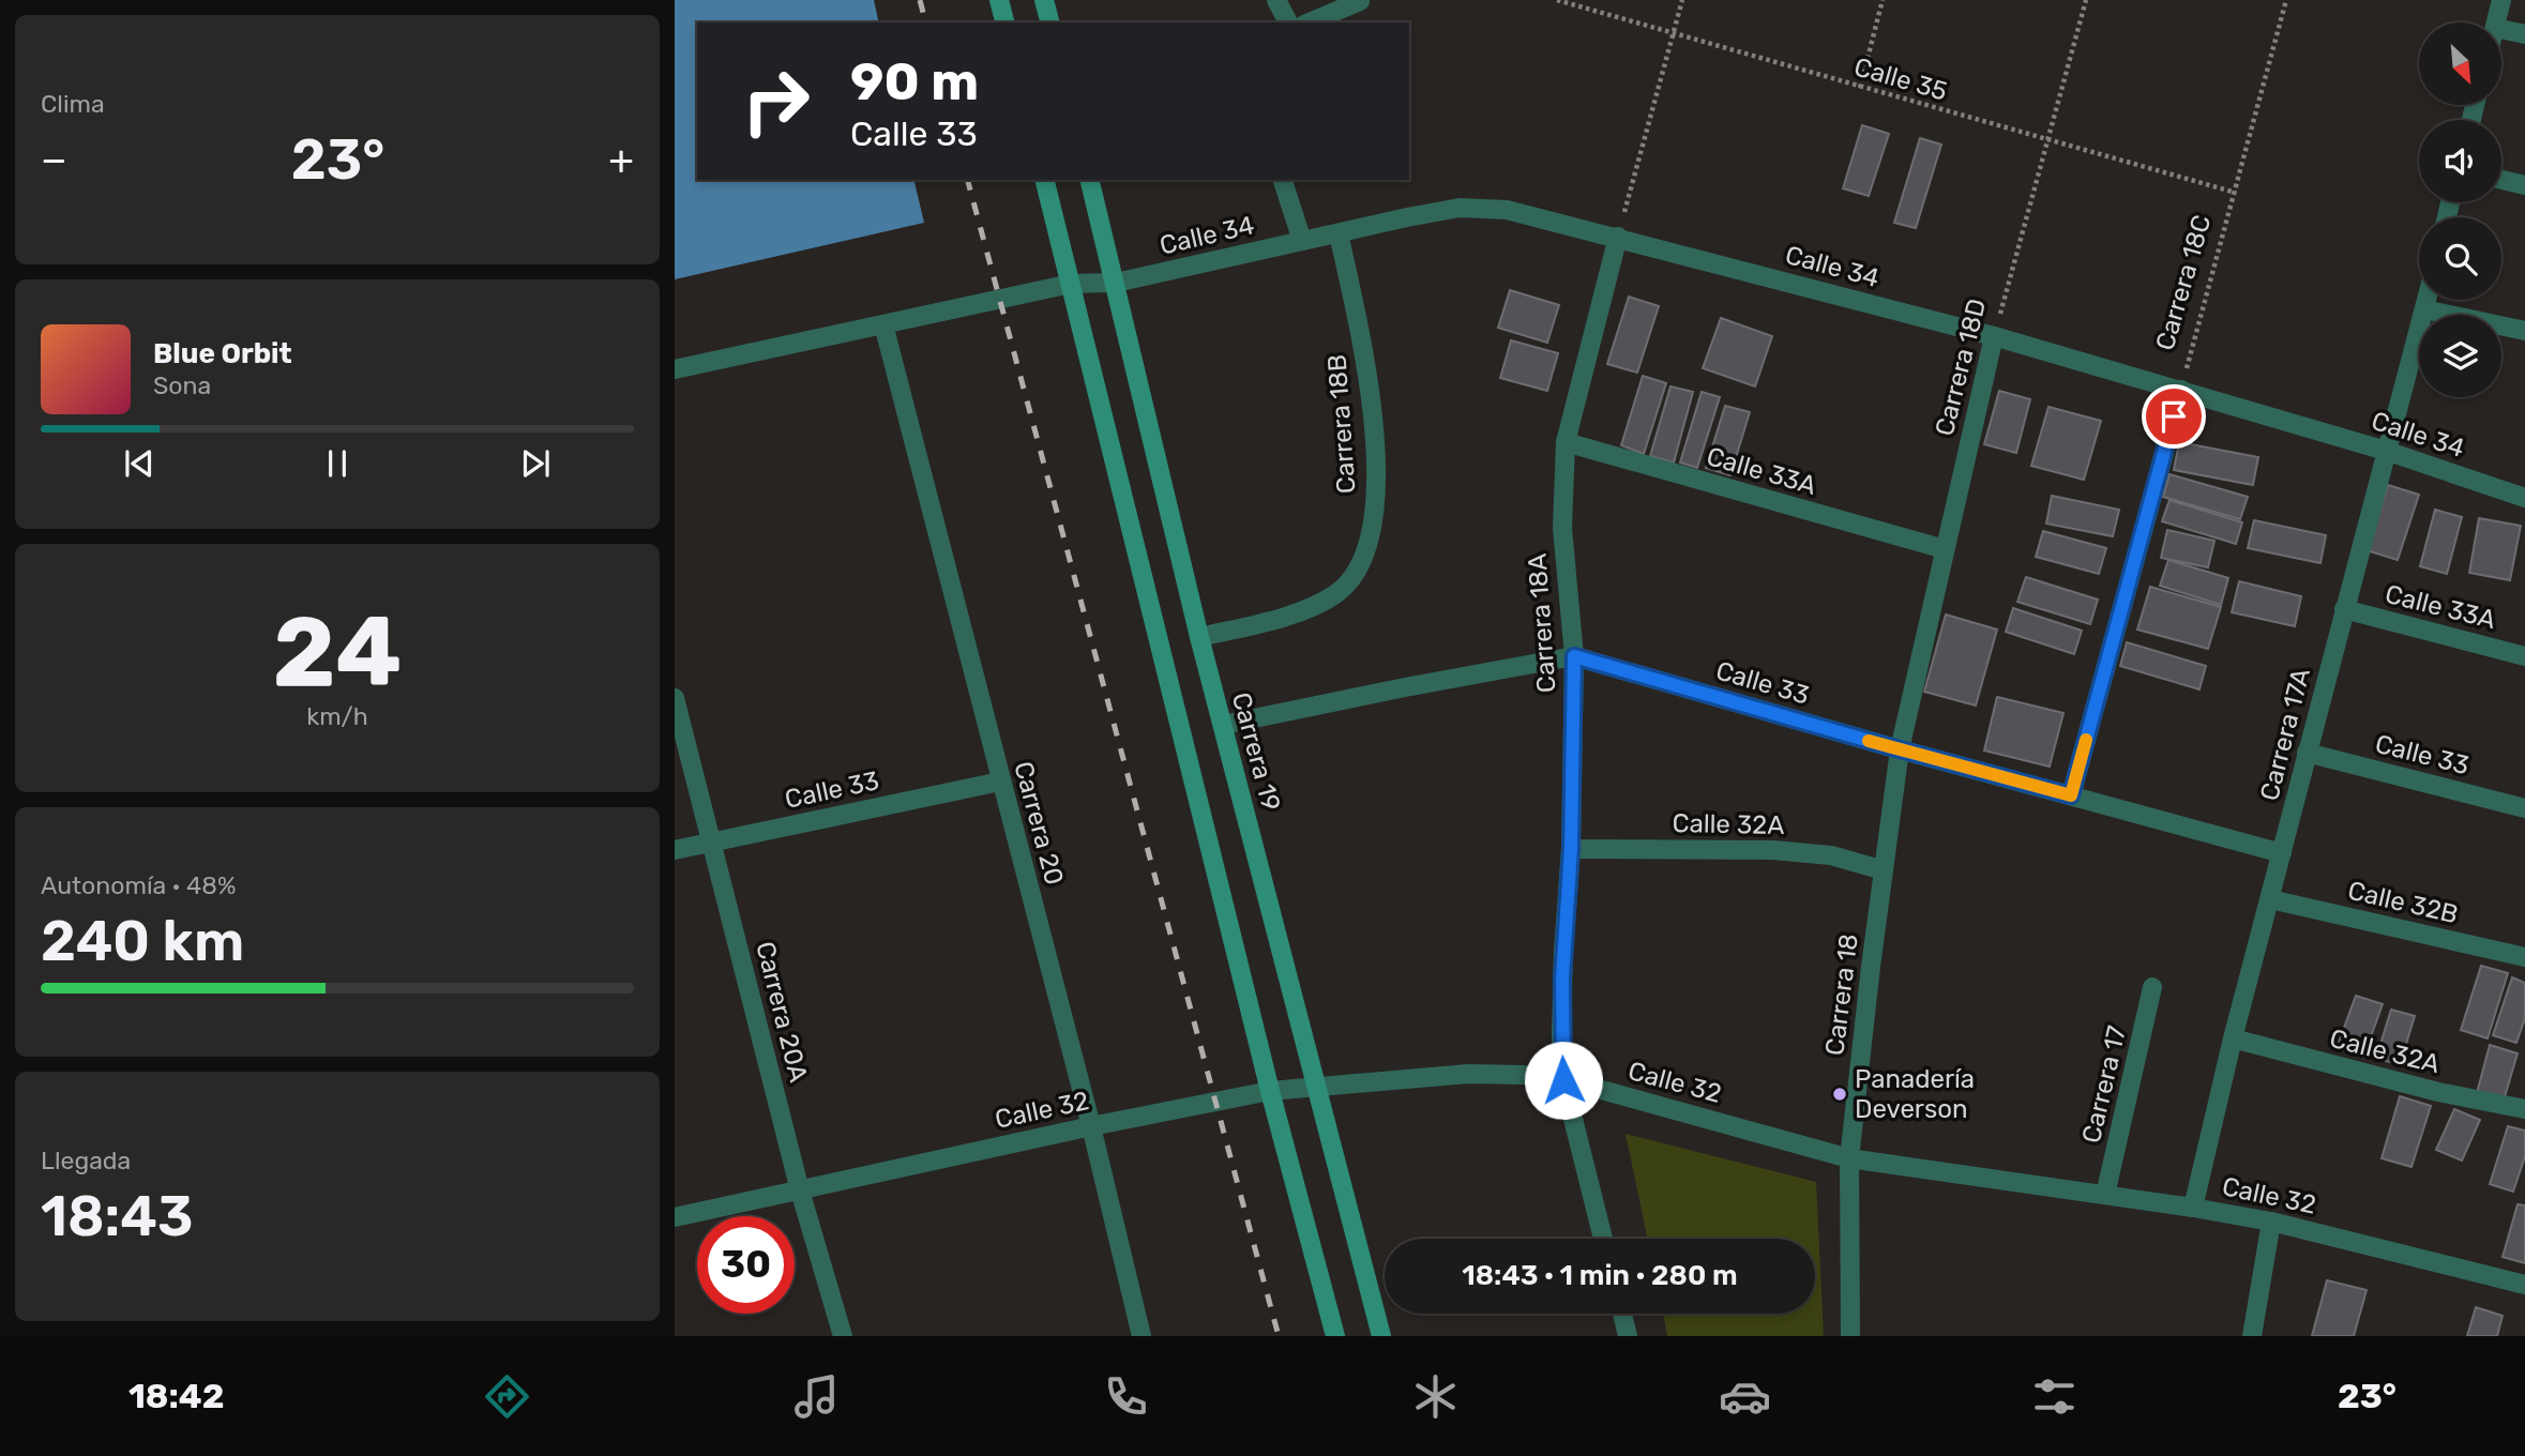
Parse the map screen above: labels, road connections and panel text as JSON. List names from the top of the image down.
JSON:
{
  "streets": {
    "main road": ["Carrera 19"],
    "street": [
      "Calle 34",
      "Carrera 18C",
      "Carrera 18D",
      "Carrera 18B",
      "Calle 33A",
      "Carrera 18A",
      "Calle 33",
      "Carrera 17A",
      "Carrera 20",
      "Calle 32A",
      "Calle 32B",
      "Carrera 18",
      "Carrera 20A",
      "Calle 32",
      "Carrera 17"
    ],
    "path": ["Calle 35"]
  },
  "crossings": [
    ["Calle 35", "Carrera 18C"],
    ["Calle 35", "Carrera 18D"],
    ["Calle 34", "Carrera 18C"],
    ["Calle 34", "Carrera 18D"],
    ["Calle 34", "Carrera 18B"],
    ["Calle 34", "Carrera 18A"],
    ["Calle 34", "Carrera 17A"],
    ["Calle 34", "Carrera 19"],
    ["Calle 34", "Carrera 20"],
    ["Carrera 18C", "Calle 33"],
    ["Carrera 18D", "Calle 33A"],
    ["Carrera 18D", "Calle 33"],
    ["Carrera 18D", "Carrera 18"],
    ["Carrera 18B", "Carrera 19"],
    ["Calle 33A", "Carrera 18A"],
    ["Calle 33A", "Carrera 17A"],
    ["Carrera 18A", "Calle 33"],
    ["Carrera 18A", "Calle 32A"],
    ["Carrera 18A", "Calle 32"],
    ["Calle 33", "Carrera 17A"],
    ["Calle 33", "Carrera 19"],
    ["Calle 33", "Carrera 20"],
    ["Calle 33", "Carrera 18"],
    ["Calle 33", "Carrera 20A"],
    ["Carrera 17A", "Calle 32A"],
    ["Carrera 17A", "Calle 32B"],
    ["Carrera 17A", "Calle 32"],
    ["Carrera 19", "Calle 32"],
    ["Carrera 20", "Calle 32"],
    ["Calle 32A", "Carrera 18"],
    ["Carrera 18", "Calle 32"],
    ["Carrera 20A", "Calle 32"],
    ["Calle 32", "Carrera 17"]
  ],
  "places": ["Panadería Deverson"],
  "north": "bottom right",
  "page": {
    "tile": [
      "Clima",
      ["24", "km/h"],
      ["Autonomía · 48%", "240 km"],
      ["Llegada", "18:43"]
    ],
    "turn": ["90 m", "Calle 33"],
    "heat": ["−", "23°", "+"],
    "song": ["Blue Orbit", "Sona"],
    "limit": "30",
    "trip": "18:43 · 1 min · 280 m",
    "tabs": ["18:42", "23°"]
  }
}
